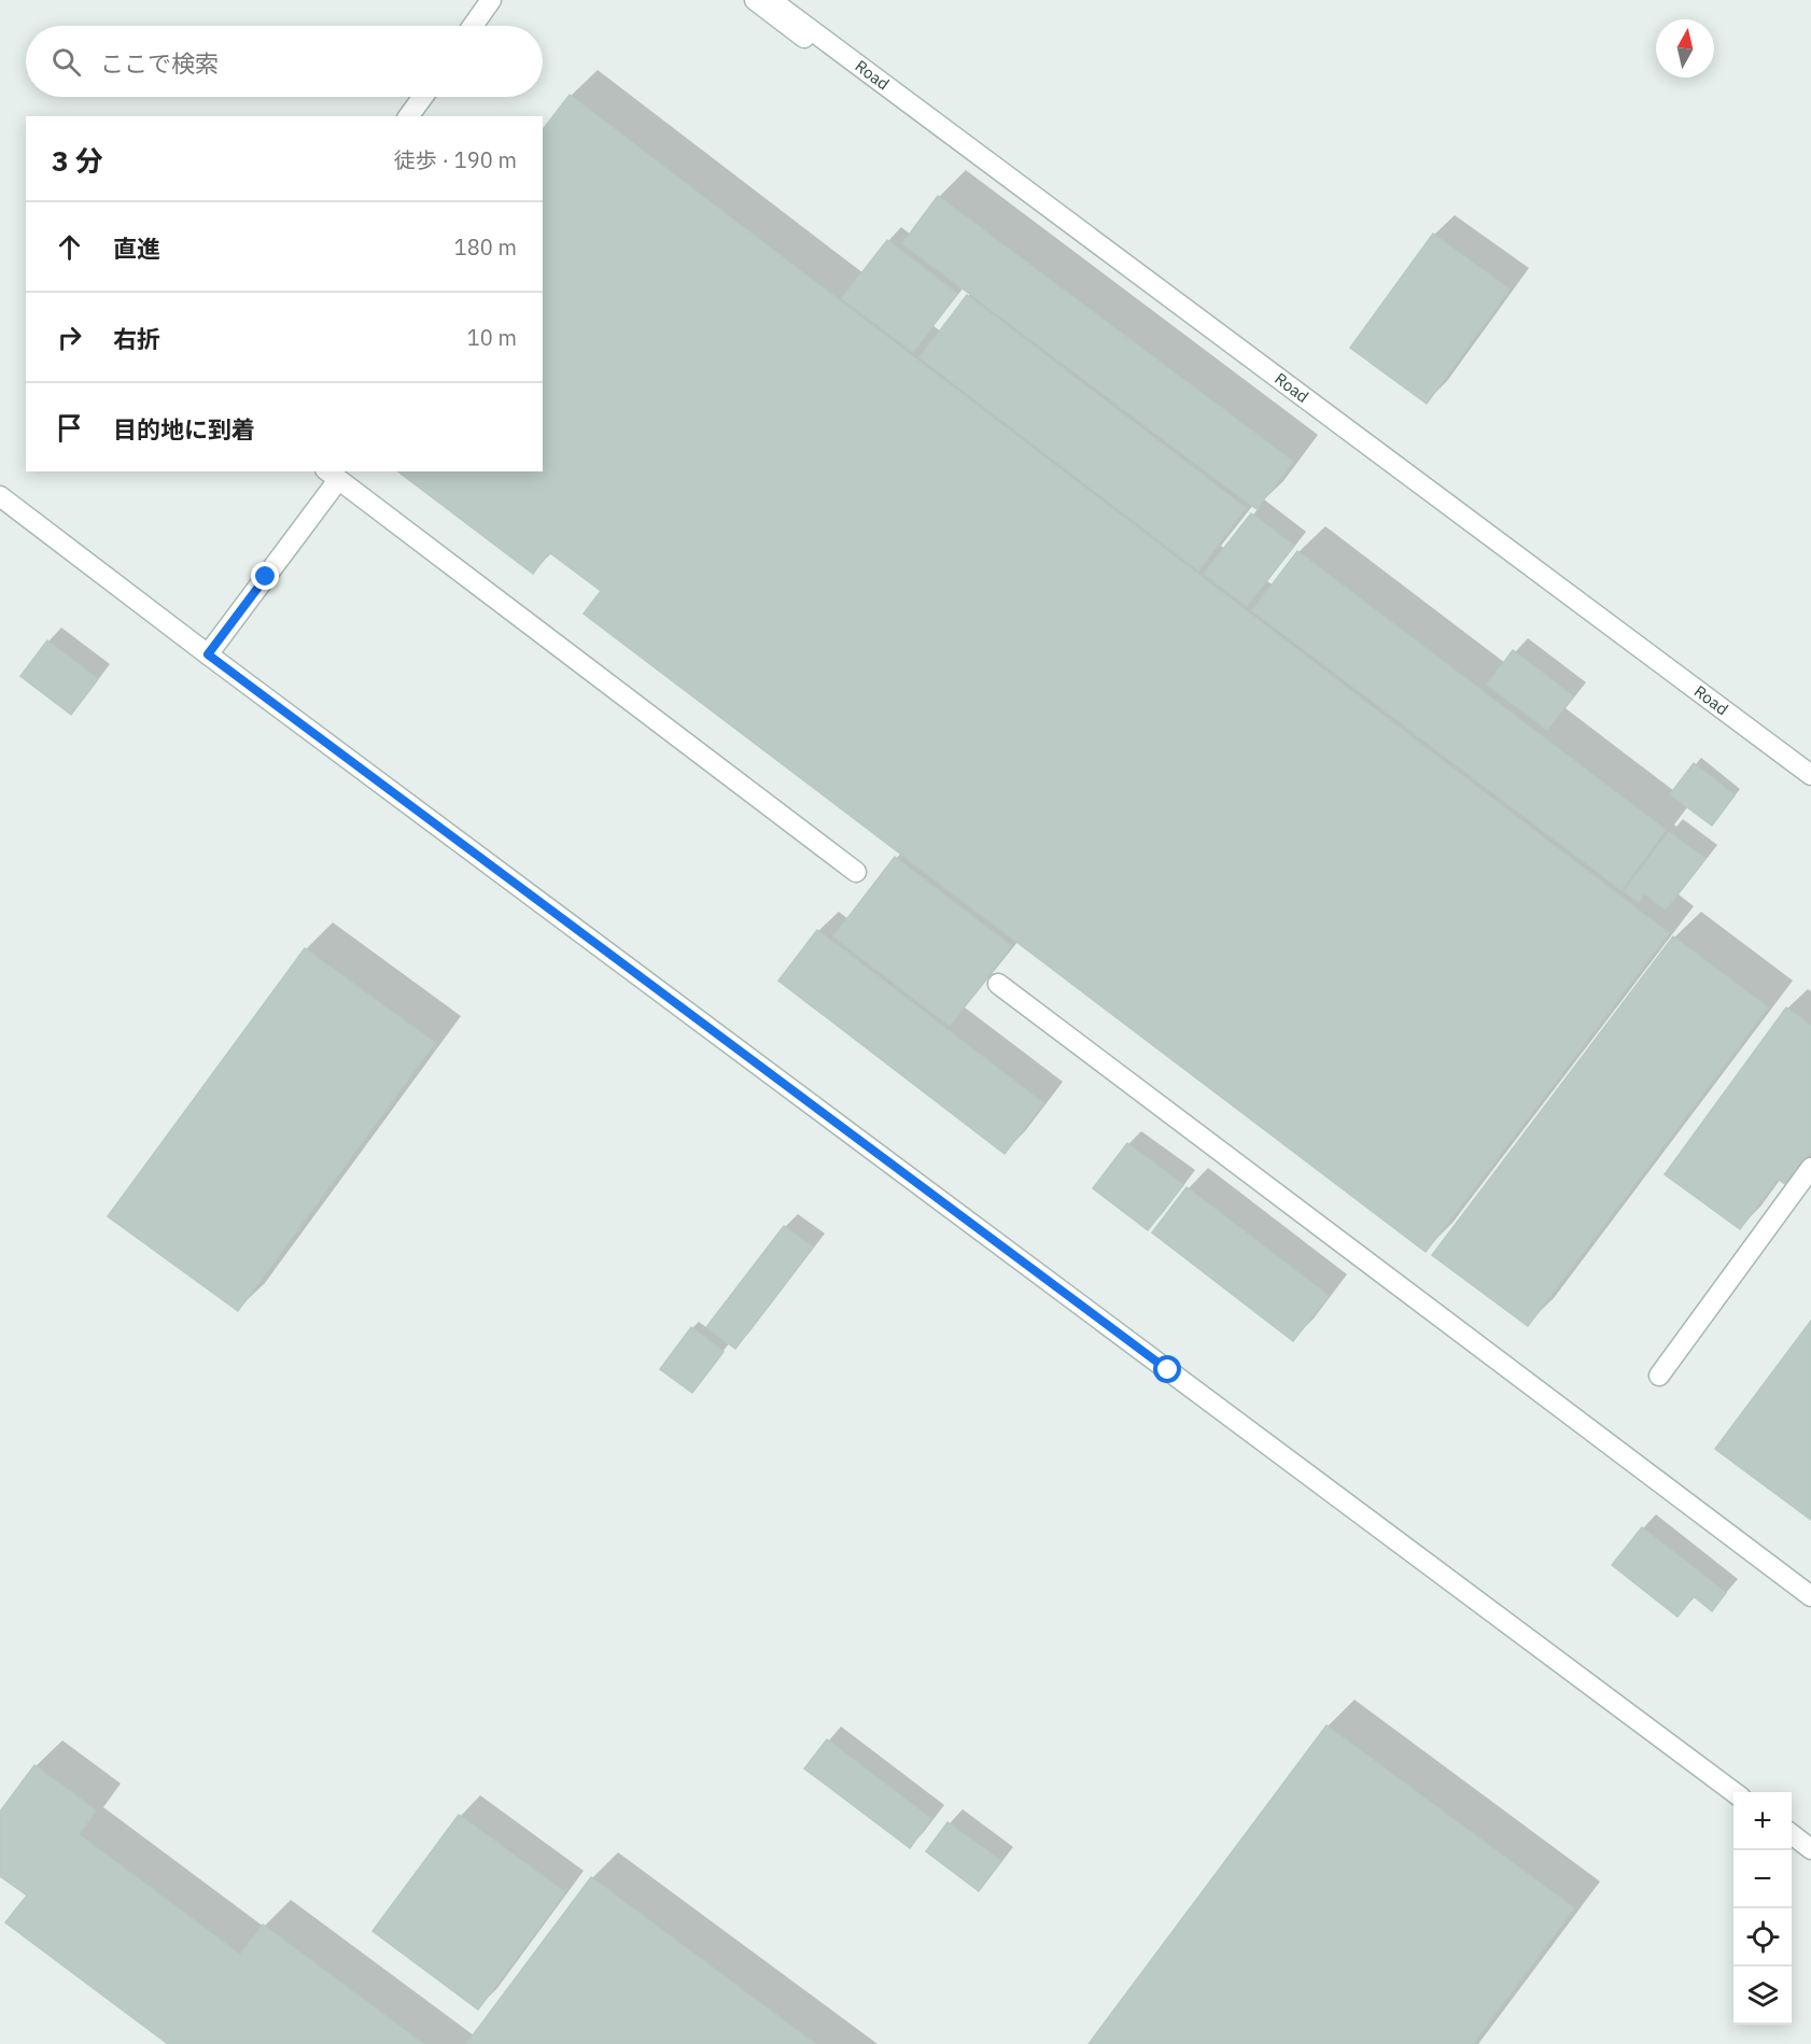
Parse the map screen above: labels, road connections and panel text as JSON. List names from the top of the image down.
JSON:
{
  "streets": {
    "street": ["Road"]
  },
  "north": "top",
  "page": {
    "search": "ここで検索",
    "heading": ["3 分", "徒歩 · 190 m"],
    "list": [
      ["直進", "180 m"],
      ["右折", "10 m"],
      "目的地に到着"
    ],
    "map_buttons": ["+", "−"]
  }
}
